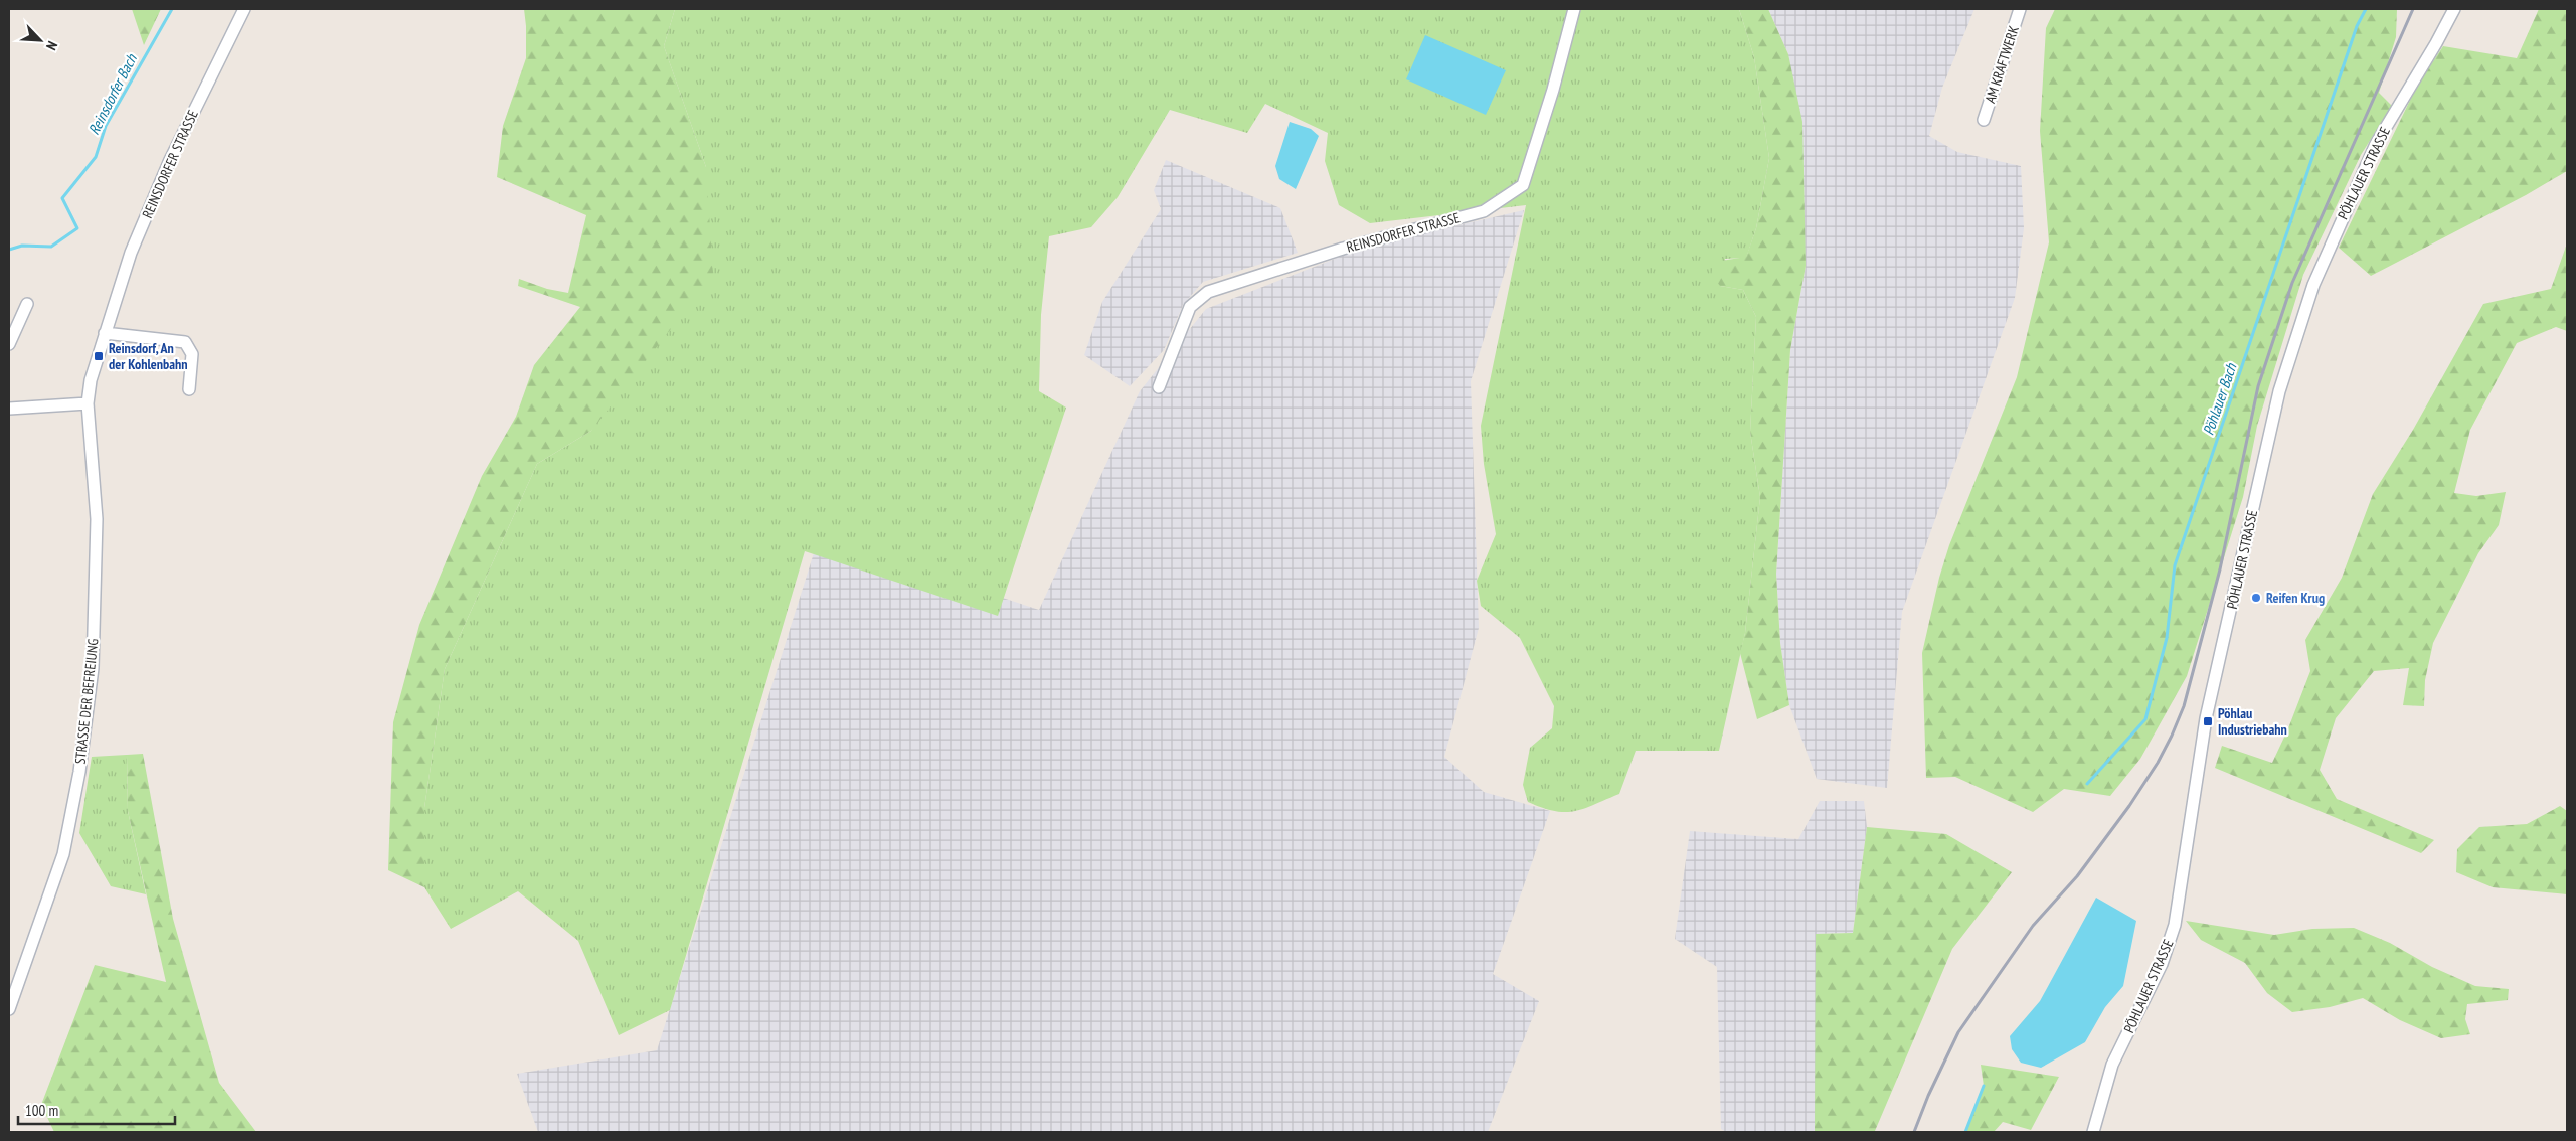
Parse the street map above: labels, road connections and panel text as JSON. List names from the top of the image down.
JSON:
{
  "streets": {
    "street": [
      "AM KRAFTWERK",
      "REINSDORFER STRASSE",
      "PÖHLAUER STRASSE",
      "STRASSE DER BEFREIUNG"
    ]
  },
  "crossings": [
    ["REINSDORFER STRASSE", "STRASSE DER BEFREIUNG"]
  ],
  "water": ["Reinsdorfer Bach", "Pöhlauer Bach"],
  "places": {
    "transit": ["Reinsdorf, An der Kohlenbahn", "Pöhlau Industriebahn"],
    "other": ["Reifen Krug"]
  },
  "scale_bar": "100 m",
  "north": "bottom right"
}
